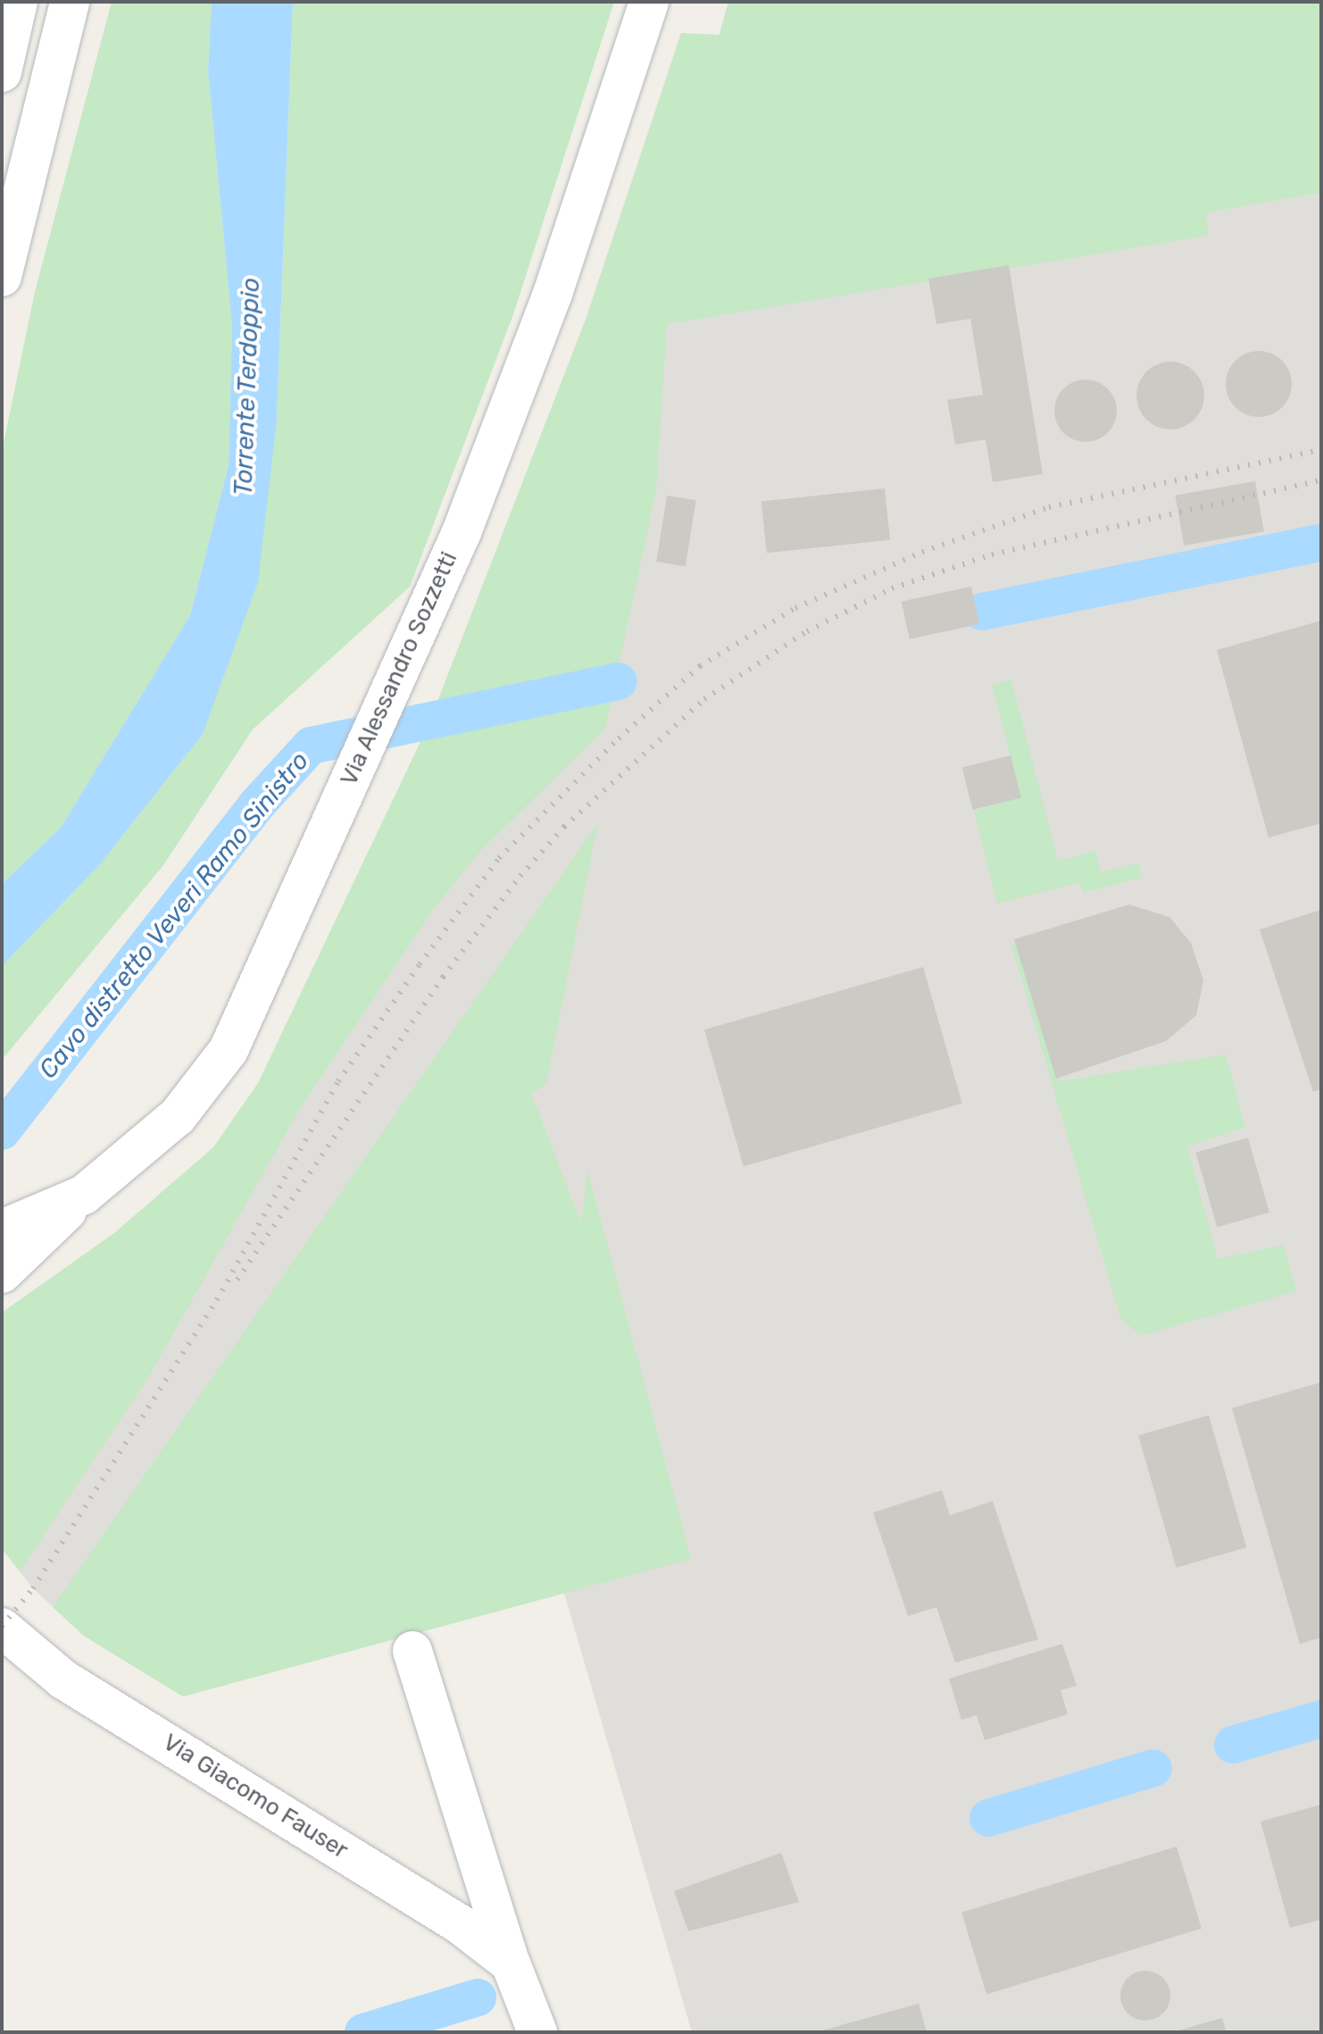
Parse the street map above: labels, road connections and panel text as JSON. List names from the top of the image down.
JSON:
{
  "streets": {
    "street": ["Via Alessandro Sozzetti", "Via Giacomo Fauser"]
  },
  "water": ["Torrente Terdoppio", "Cavo distretto Veveri Ramo Sinistro"]
}
